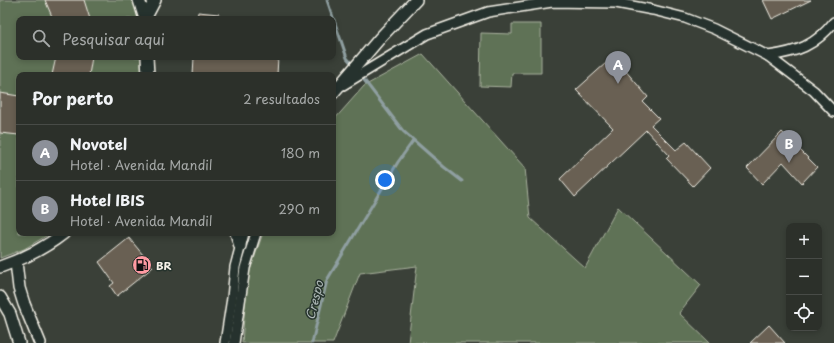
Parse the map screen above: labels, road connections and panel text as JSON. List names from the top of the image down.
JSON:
{
  "water": ["Crespo"],
  "places": {
    "fuel station": ["BR"]
  },
  "page": {
    "search": "Pesquisar aqui",
    "pins": ["A", "B"],
    "heading": ["Por perto", "2 resultados"],
    "list": [
      {
        "mark": "A",
        "name": "Novotel",
        "note": "Hotel · Avenida Mandil",
        "value": "180 m"
      },
      {
        "mark": "B",
        "name": "Hotel IBIS",
        "note": "Hotel · Avenida Mandil",
        "value": "290 m"
      }
    ],
    "map_buttons": ["+", "−"]
  }
}
